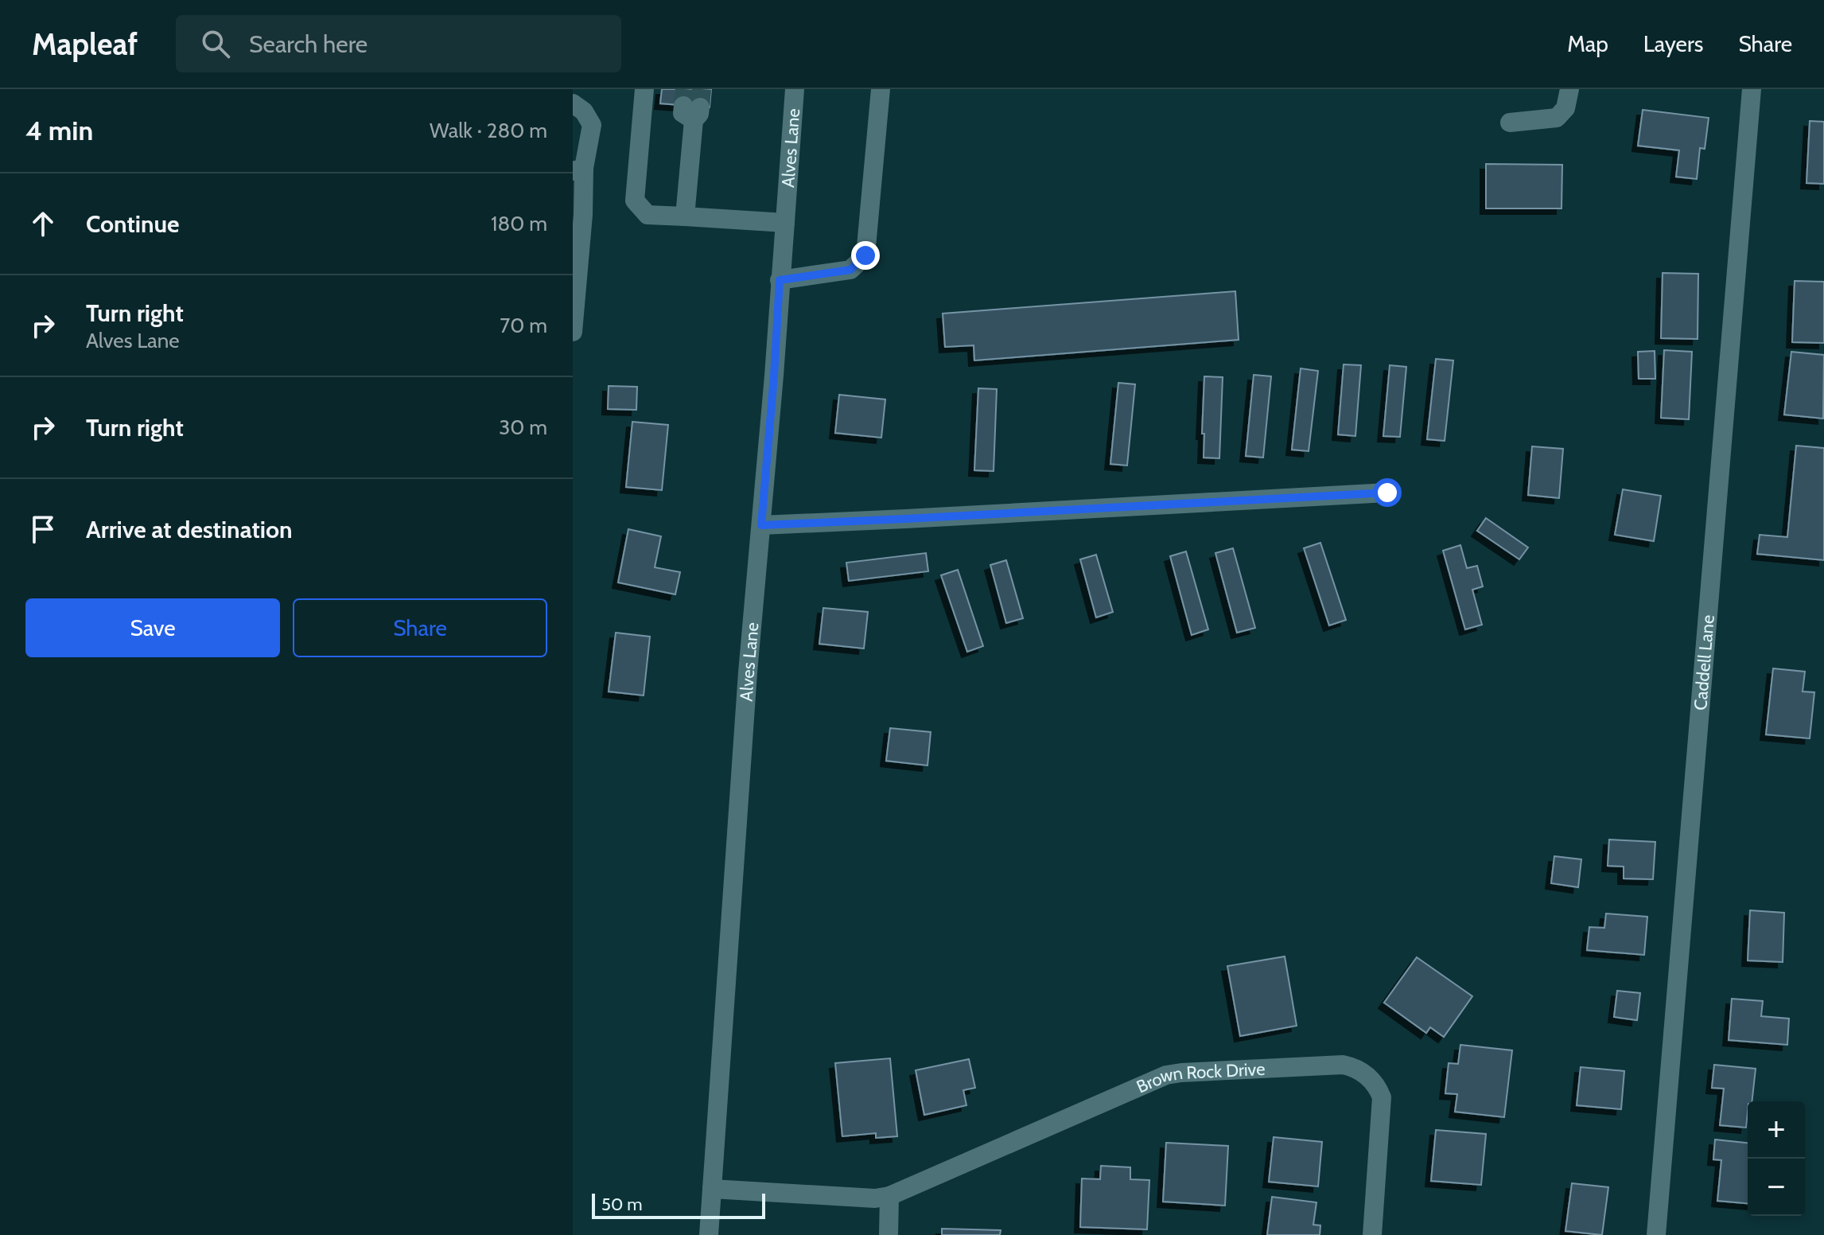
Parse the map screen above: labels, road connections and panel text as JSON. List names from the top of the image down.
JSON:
{
  "streets": {
    "street": ["Alves Lane", "Caddell Lane", "Brown Rock Drive"]
  },
  "crossings": [
    ["Alves Lane", "Brown Rock Drive"]
  ],
  "scale_bar": "50 m",
  "page": {
    "header": "Mapleaf",
    "search": "Search here",
    "nav": ["Map", "Layers", "Share"],
    "heading": ["4 min", "Walk · 280 m"],
    "list": [
      ["Continue", "180 m"],
      ["Turn right", "Alves Lane", "70 m"],
      ["Turn right", "30 m"],
      "Arrive at destination"
    ],
    "buttons": ["Save", "Share"],
    "map_buttons": ["+", "−"],
    "scale": "50 m"
  }
}
